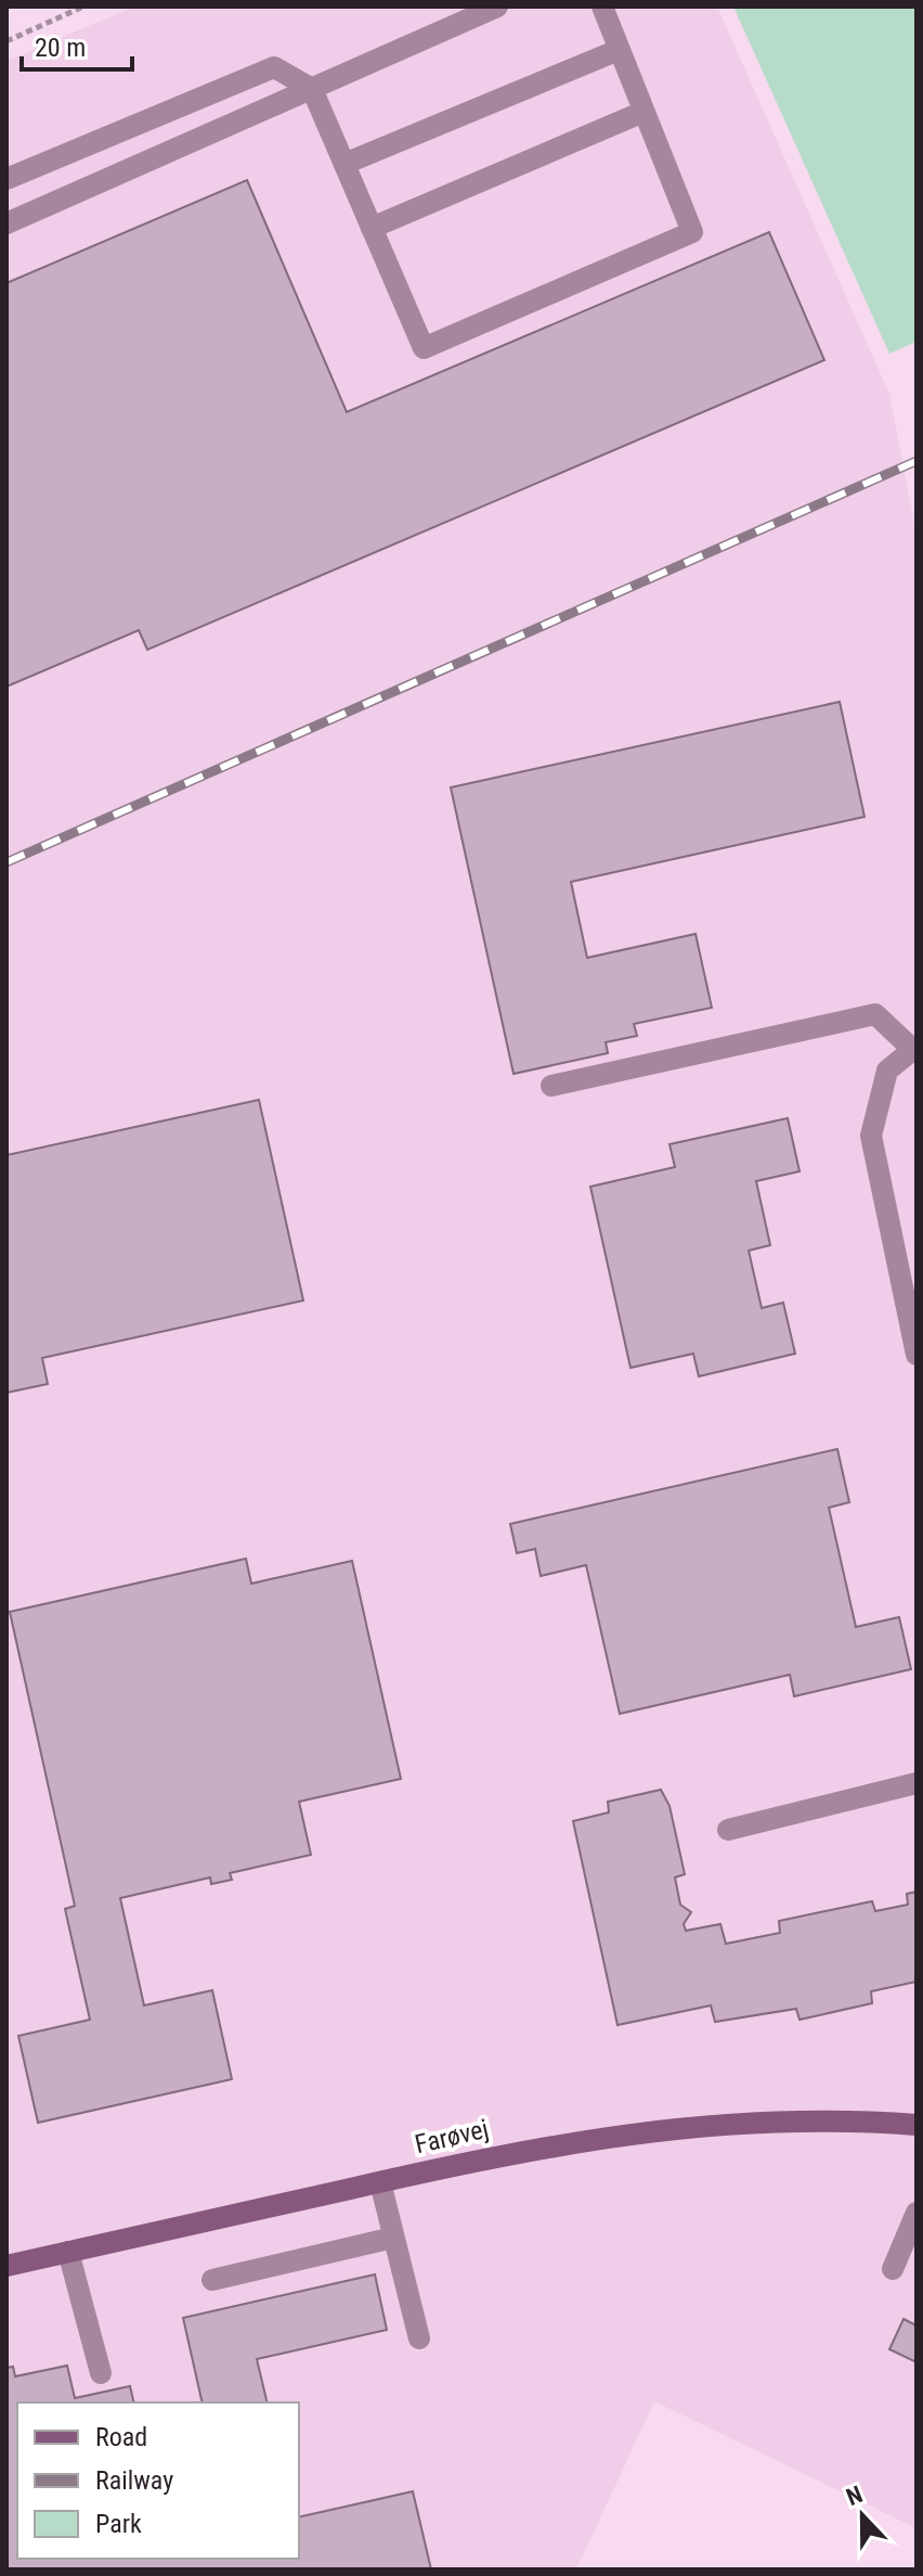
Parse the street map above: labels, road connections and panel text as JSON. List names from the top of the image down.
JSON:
{
  "streets": {
    "street": ["Farøvej"]
  },
  "legend": ["Road", "Railway", "Park"],
  "scale_bar": "20 m",
  "north": "top"
}
